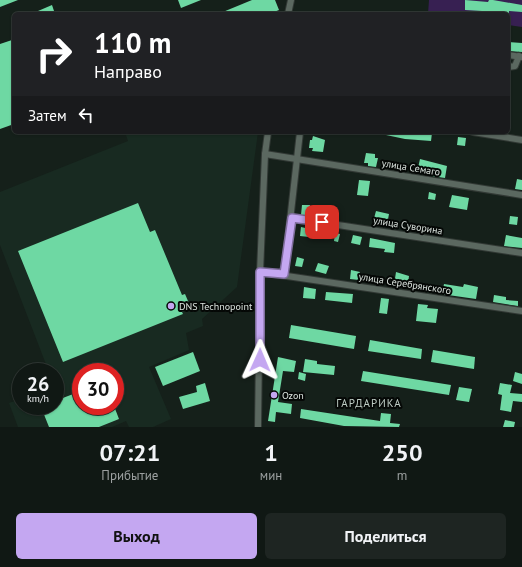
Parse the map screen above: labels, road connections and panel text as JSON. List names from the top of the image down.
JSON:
{
  "streets": {
    "street": ["улица Семаго", "улица Суворина", "улица Серебрянского"]
  },
  "districts": ["ГАРДАРИКА"],
  "places": ["DNS Technopoint", "Ozon"],
  "page": {
    "turn": ["110 m", "Направо"],
    "then": "Затем",
    "speed": "26 km/h",
    "limit": "30",
    "eta": [
      "07:21",
      "Прибытие",
      "1",
      "мин",
      "250",
      "m"
    ],
    "buttons": ["Выход", "Поделиться"]
  }
}
